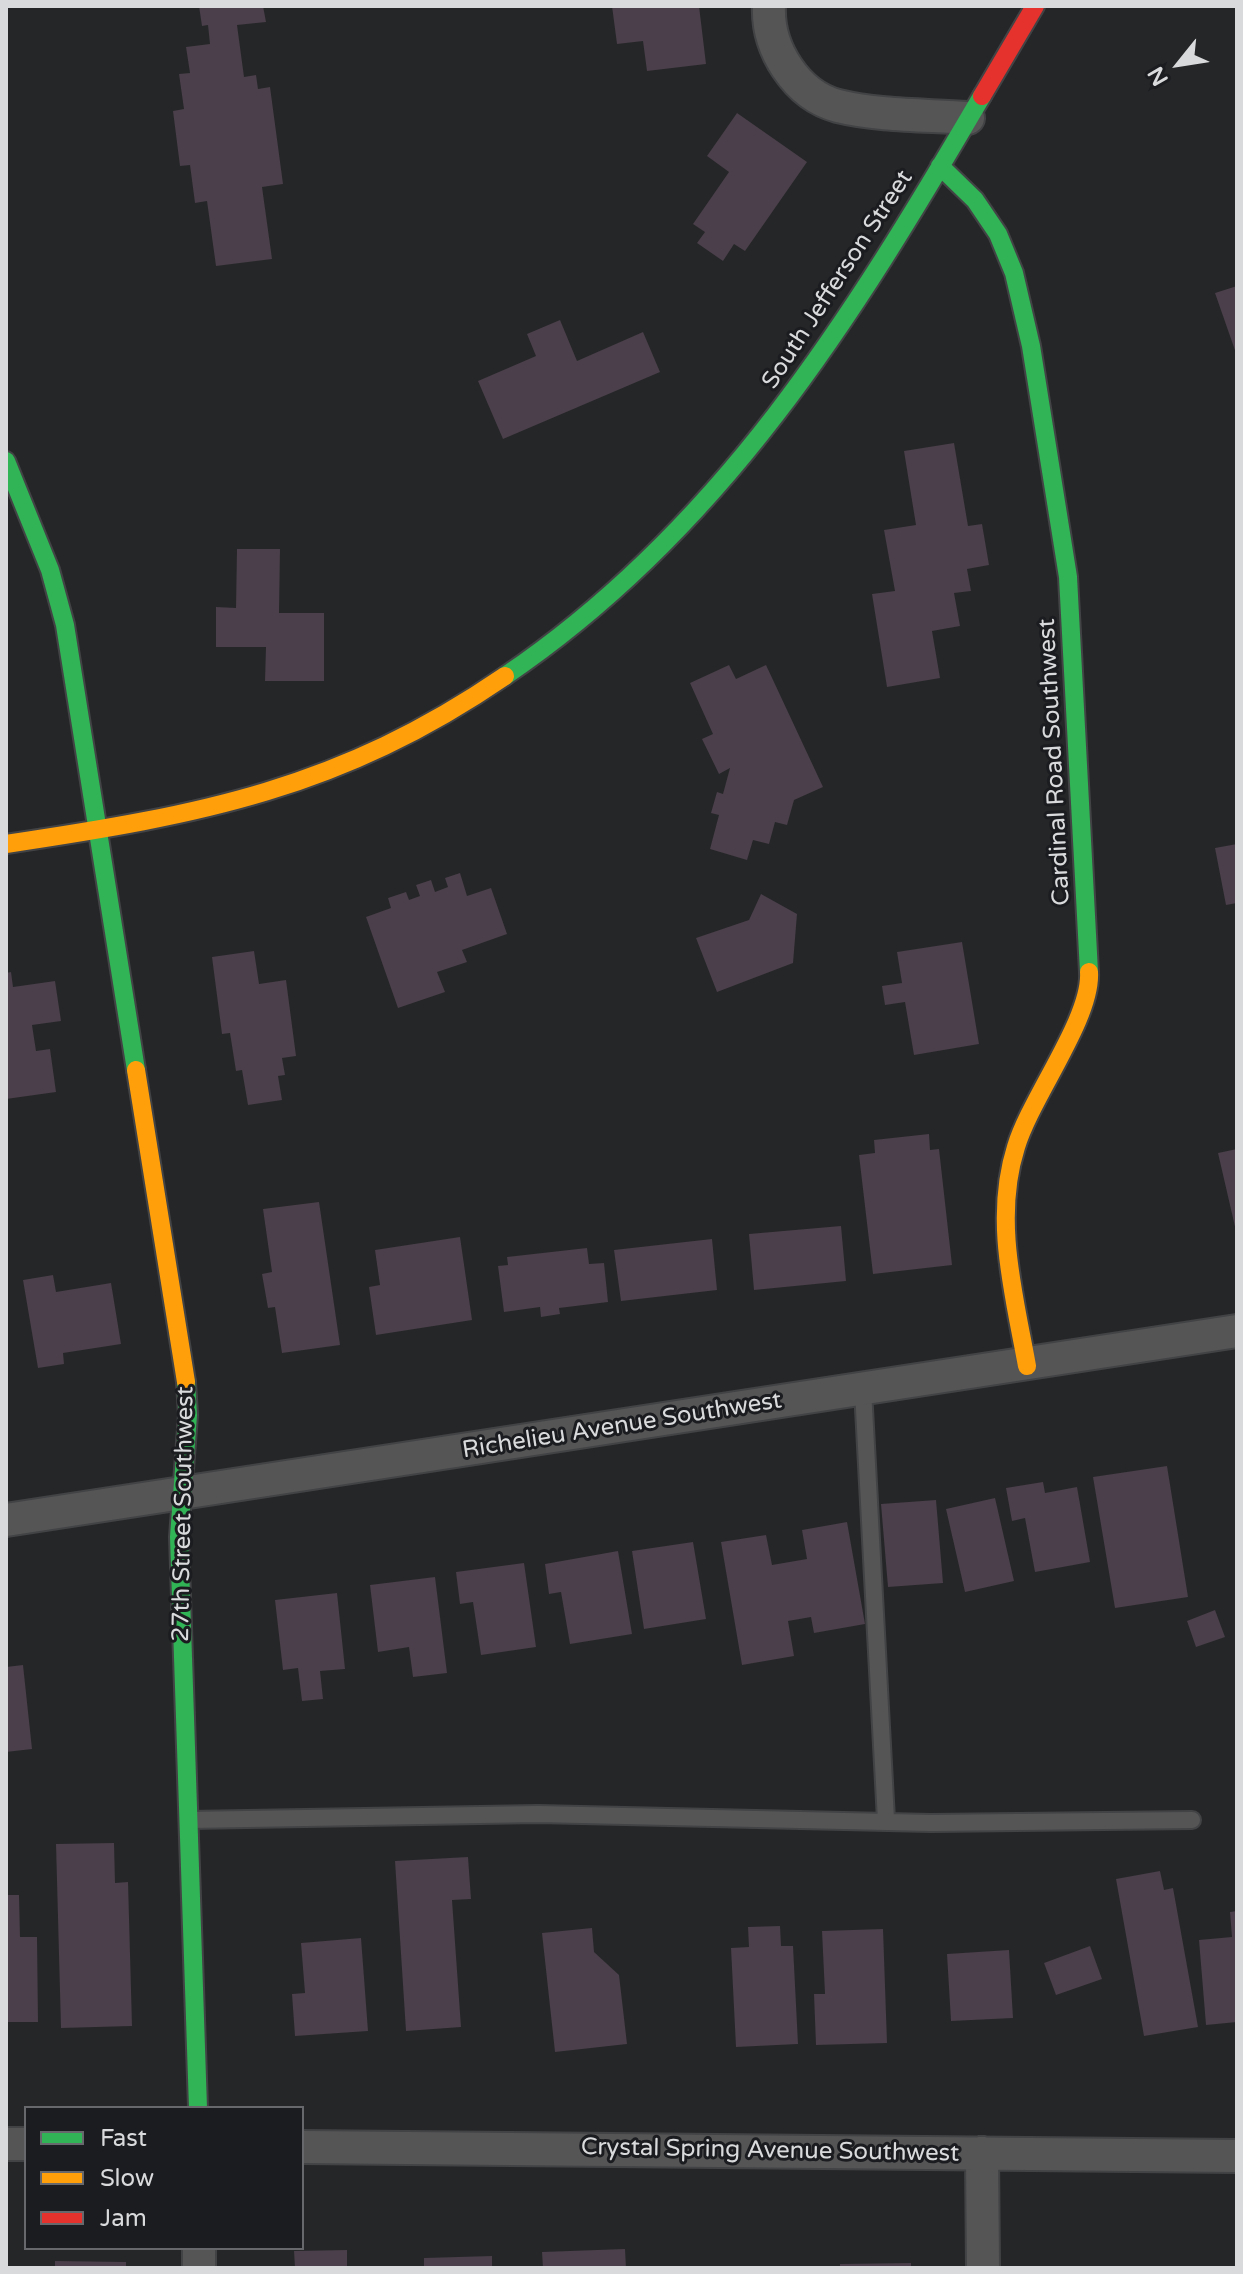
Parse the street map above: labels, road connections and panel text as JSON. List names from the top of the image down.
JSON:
{
  "streets": {
    "street": [
      "South Jefferson Street",
      "Cardinal Road Southwest",
      "Richelieu Avenue Southwest",
      "27th Street Southwest",
      "Crystal Spring Avenue Southwest"
    ]
  },
  "crossings": [
    ["South Jefferson Street", "Cardinal Road Southwest"],
    ["South Jefferson Street", "27th Street Southwest"],
    ["Cardinal Road Southwest", "Richelieu Avenue Southwest"],
    ["Richelieu Avenue Southwest", "27th Street Southwest"]
  ],
  "legend": ["Fast", "Slow", "Jam"],
  "north": "bottom left"
}
